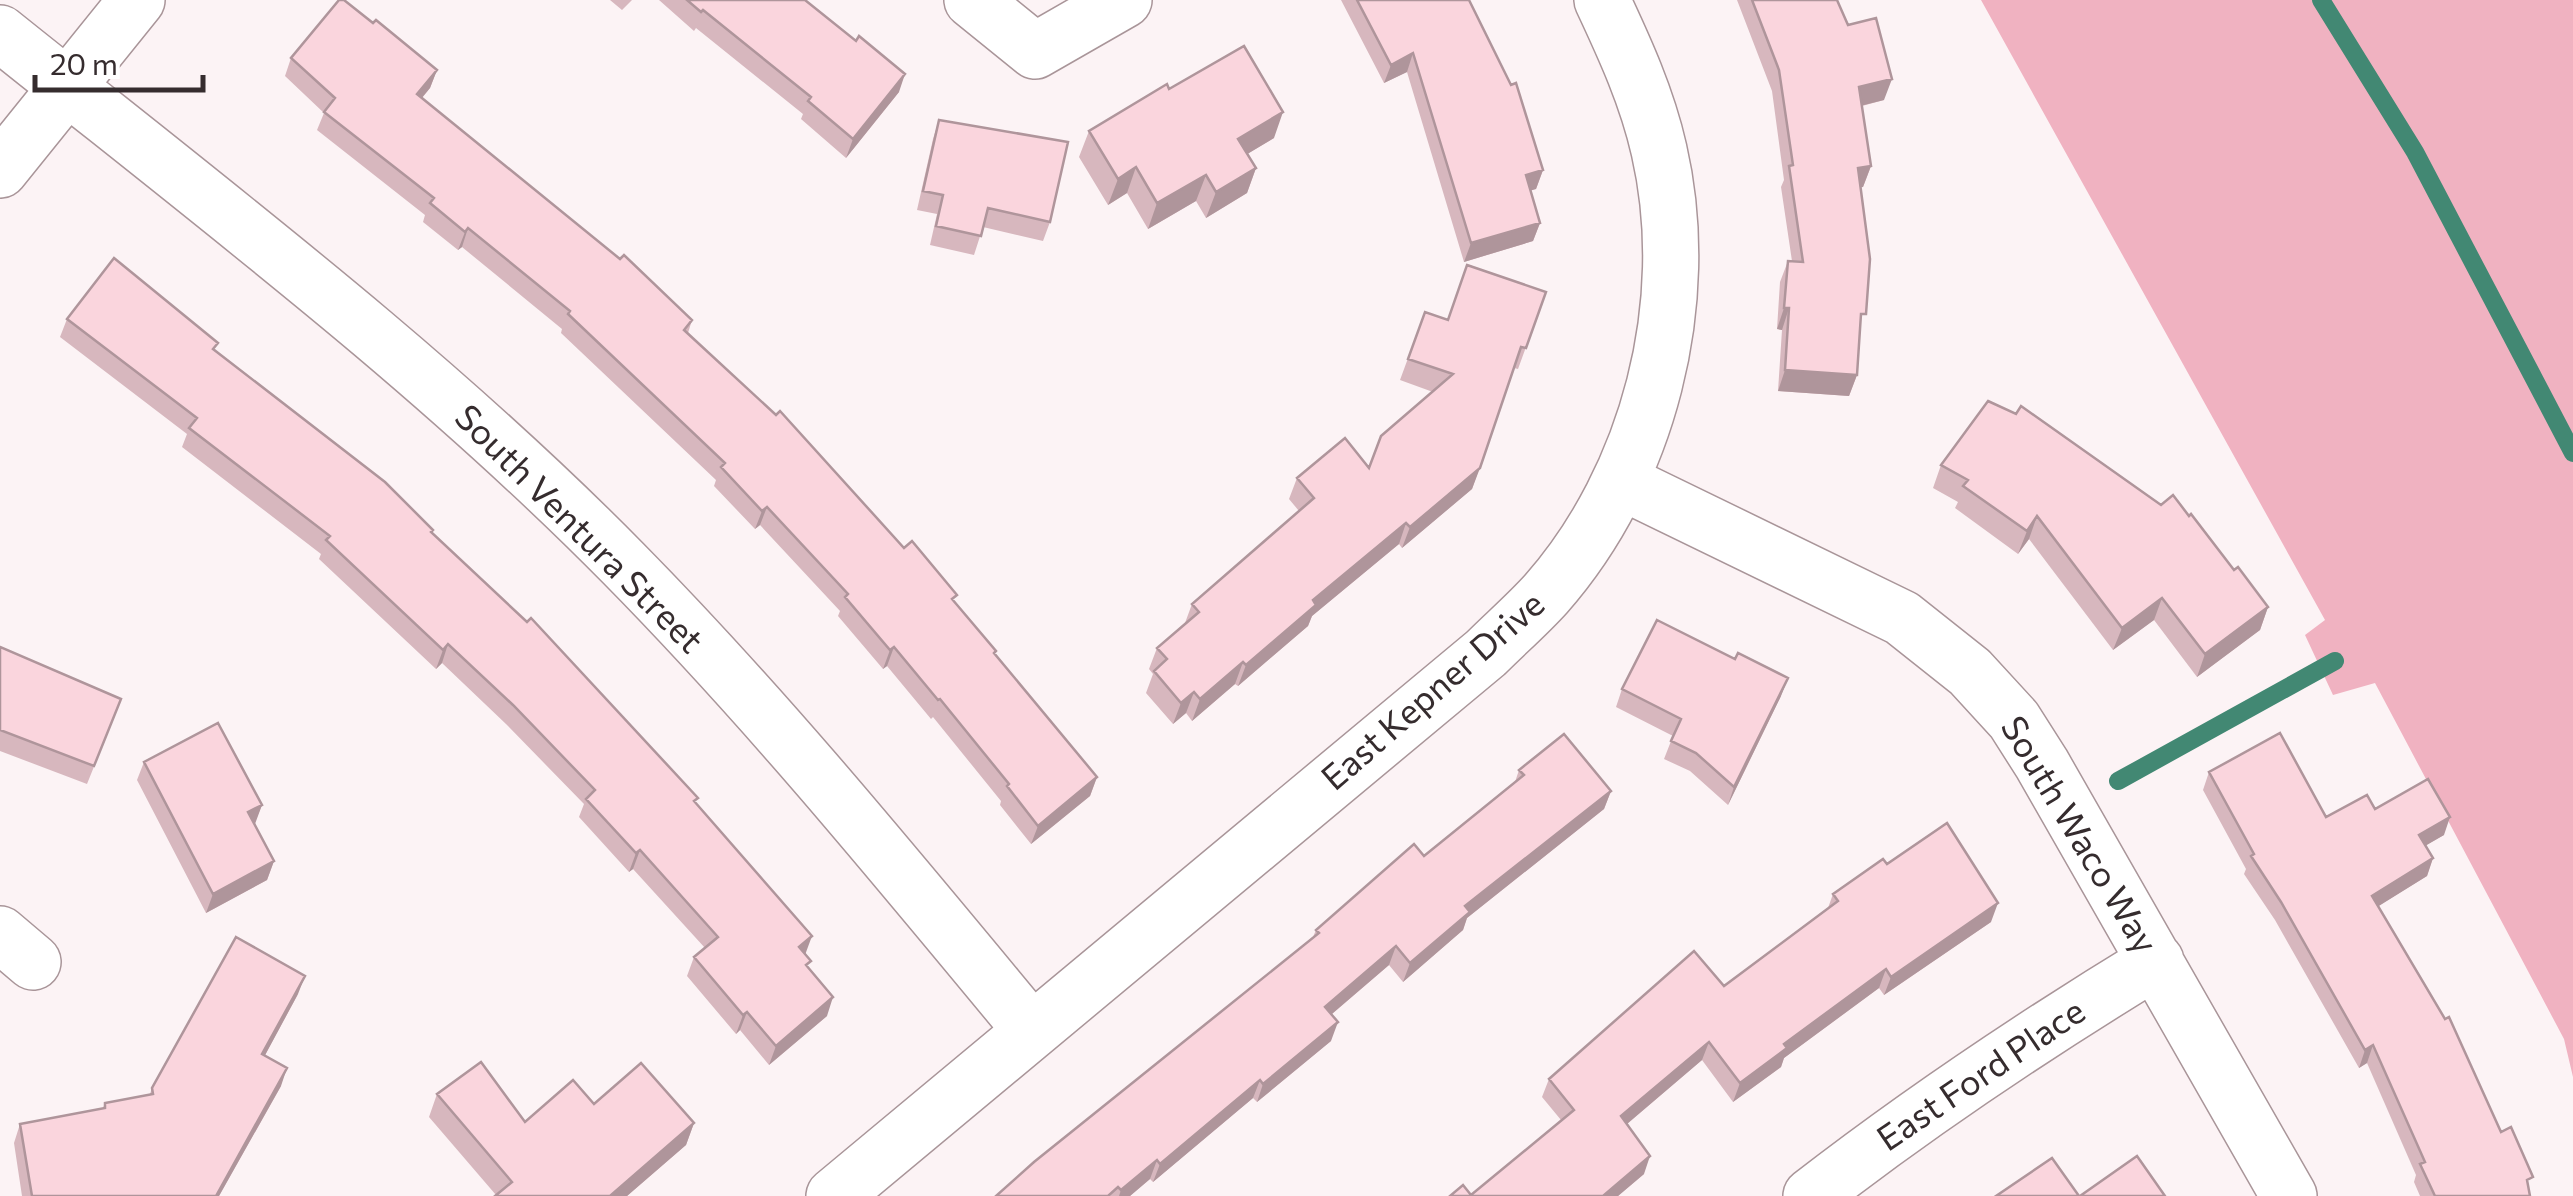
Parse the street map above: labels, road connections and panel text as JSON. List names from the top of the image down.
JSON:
{
  "streets": {
    "street": [
      "South Ventura Street",
      "East Kepner Drive",
      "South Waco Way",
      "East Ford Place"
    ]
  },
  "crossings": [
    ["South Ventura Street", "East Kepner Drive"],
    ["East Kepner Drive", "South Waco Way"],
    ["South Waco Way", "East Ford Place"]
  ],
  "scale_bar": "20 m"
}
